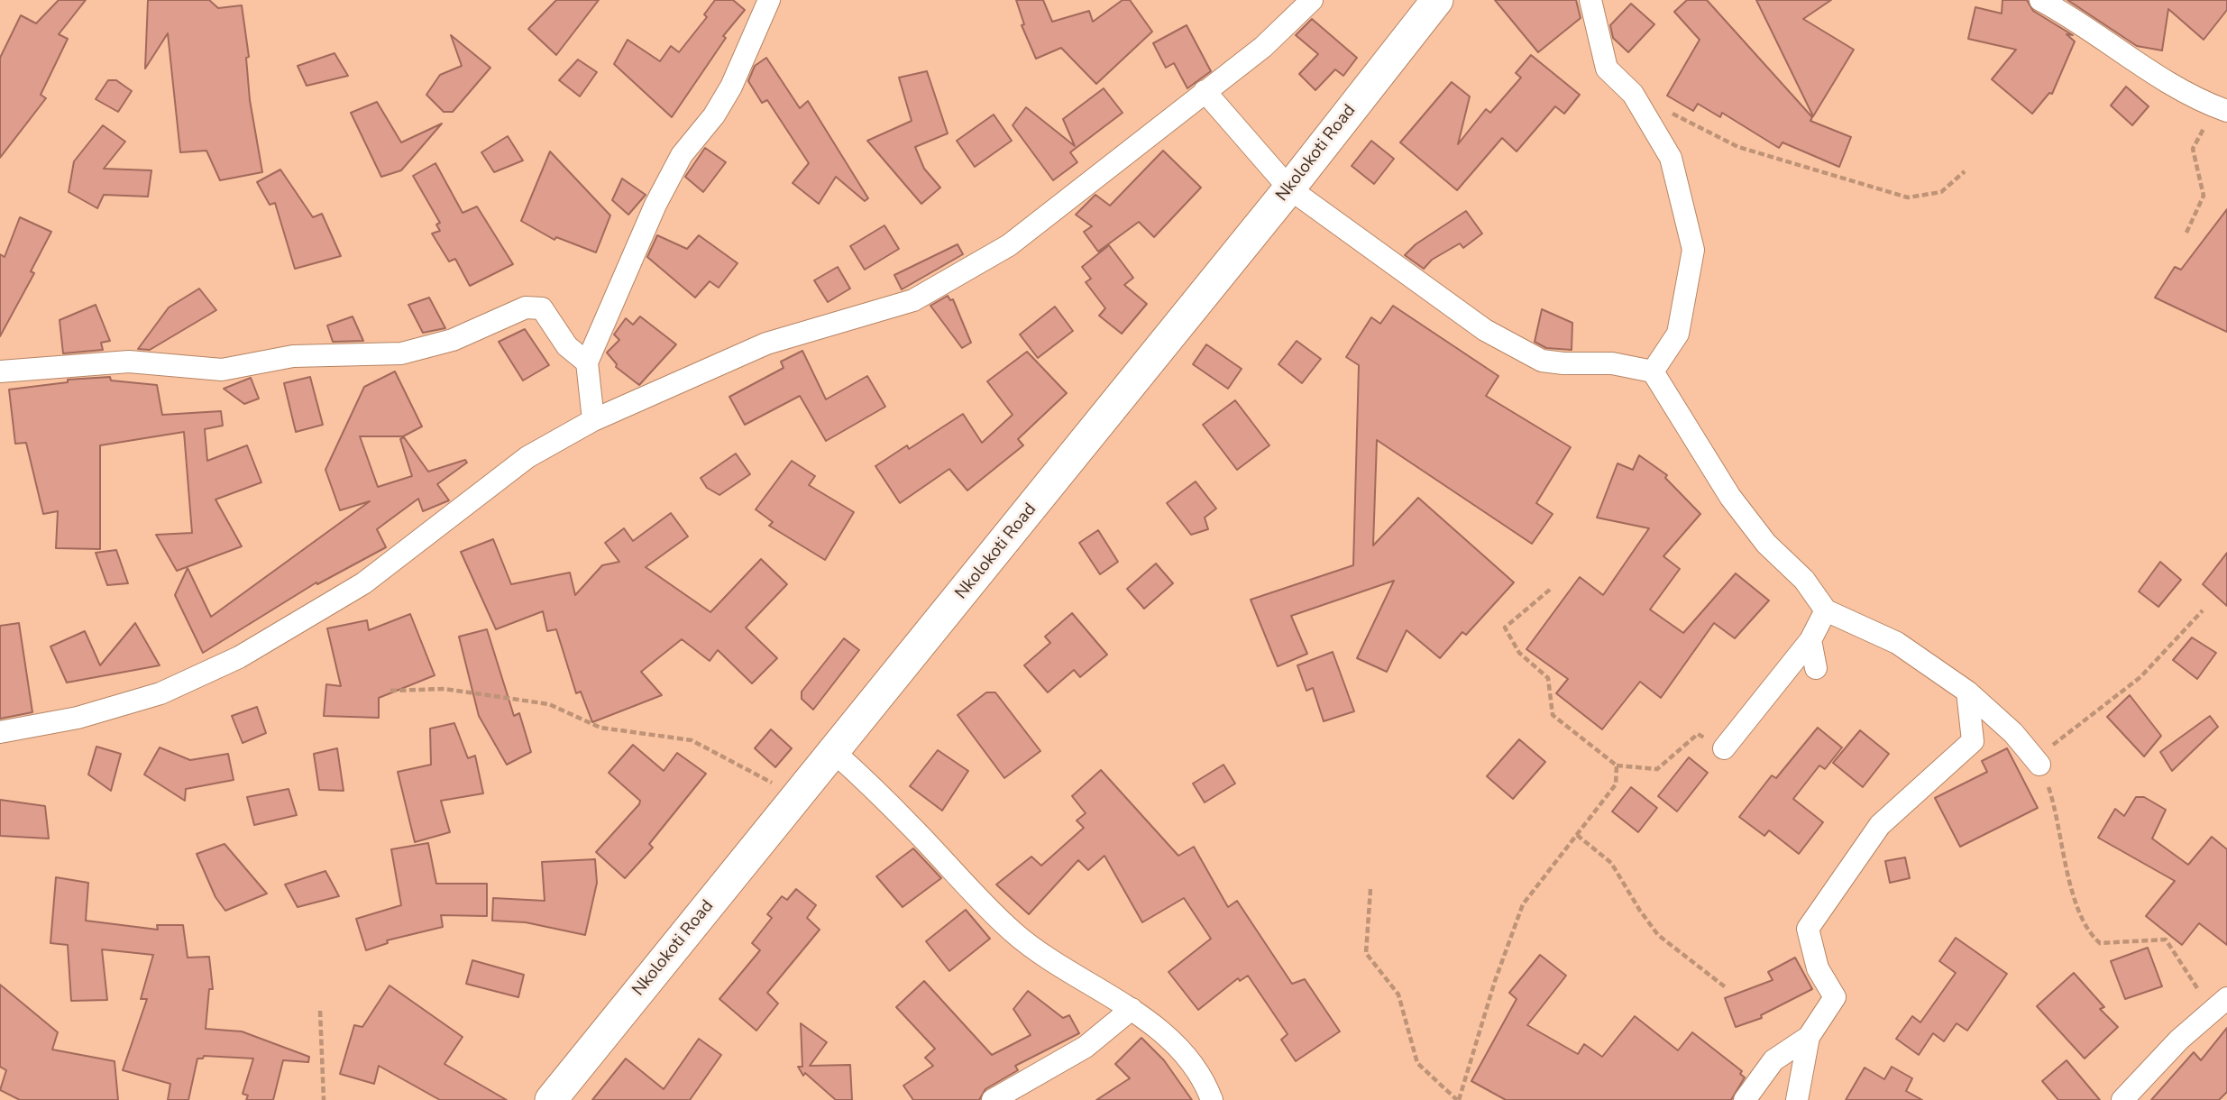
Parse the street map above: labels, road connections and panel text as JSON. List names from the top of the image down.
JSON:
{
  "streets": {
    "main road": ["Nkolokoti Road"]
  }
}
